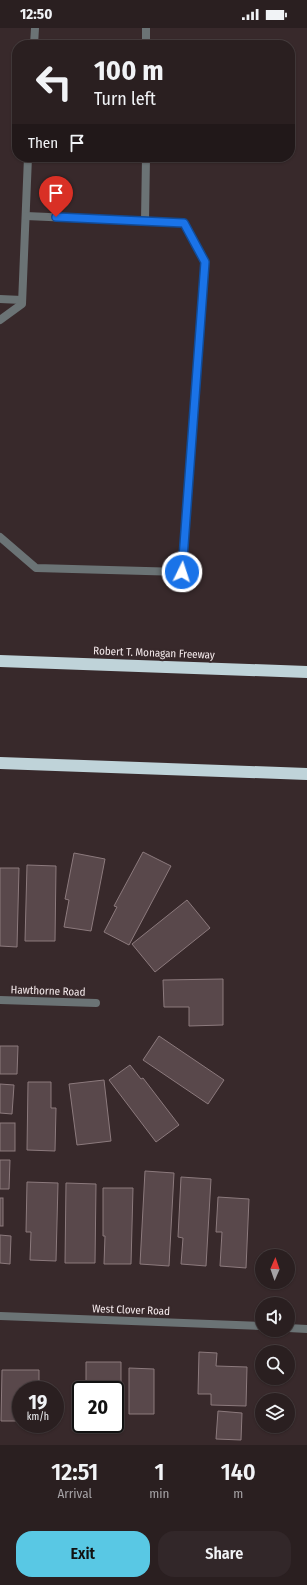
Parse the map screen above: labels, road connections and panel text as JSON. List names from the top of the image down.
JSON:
{
  "streets": {
    "highway": ["Robert T. Monagan Freeway"],
    "street": ["Hawthorne Road", "West Clover Road"]
  },
  "north": "top",
  "page": {
    "status": "12:50",
    "turn": ["100 m", "Turn left"],
    "then": "Then",
    "speed": "19 km/h",
    "limit": "20",
    "eta": [
      "12:51",
      "Arrival",
      "1",
      "min",
      "140",
      "m"
    ],
    "buttons": ["Exit", "Share"]
  }
}
